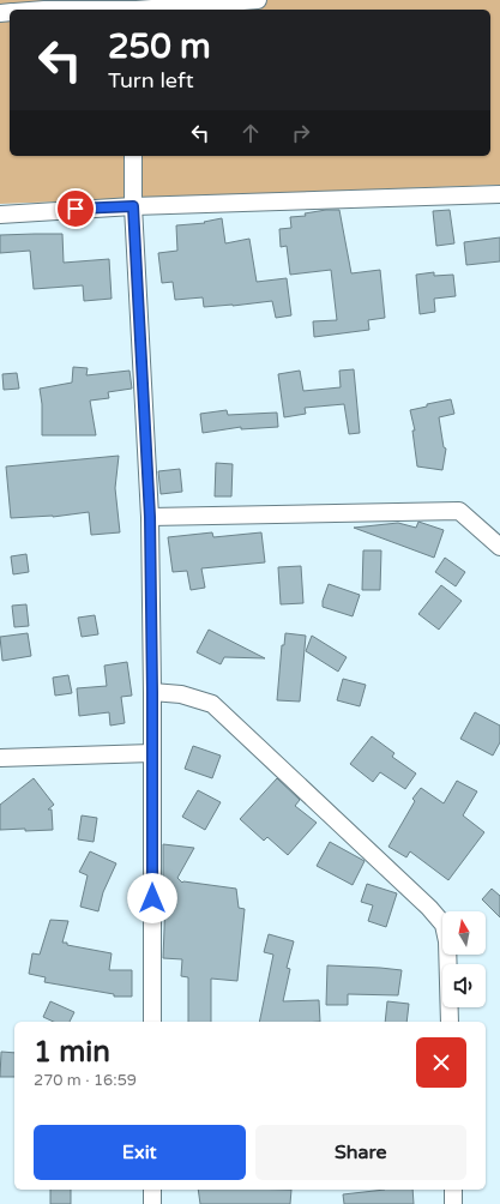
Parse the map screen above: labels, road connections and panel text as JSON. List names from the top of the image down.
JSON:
{
  "north": "top",
  "page": {
    "turn": ["250 m", "Turn left"],
    "heading": ["1 min", "270 m · 16:59"],
    "buttons": ["Exit", "Share"]
  }
}
